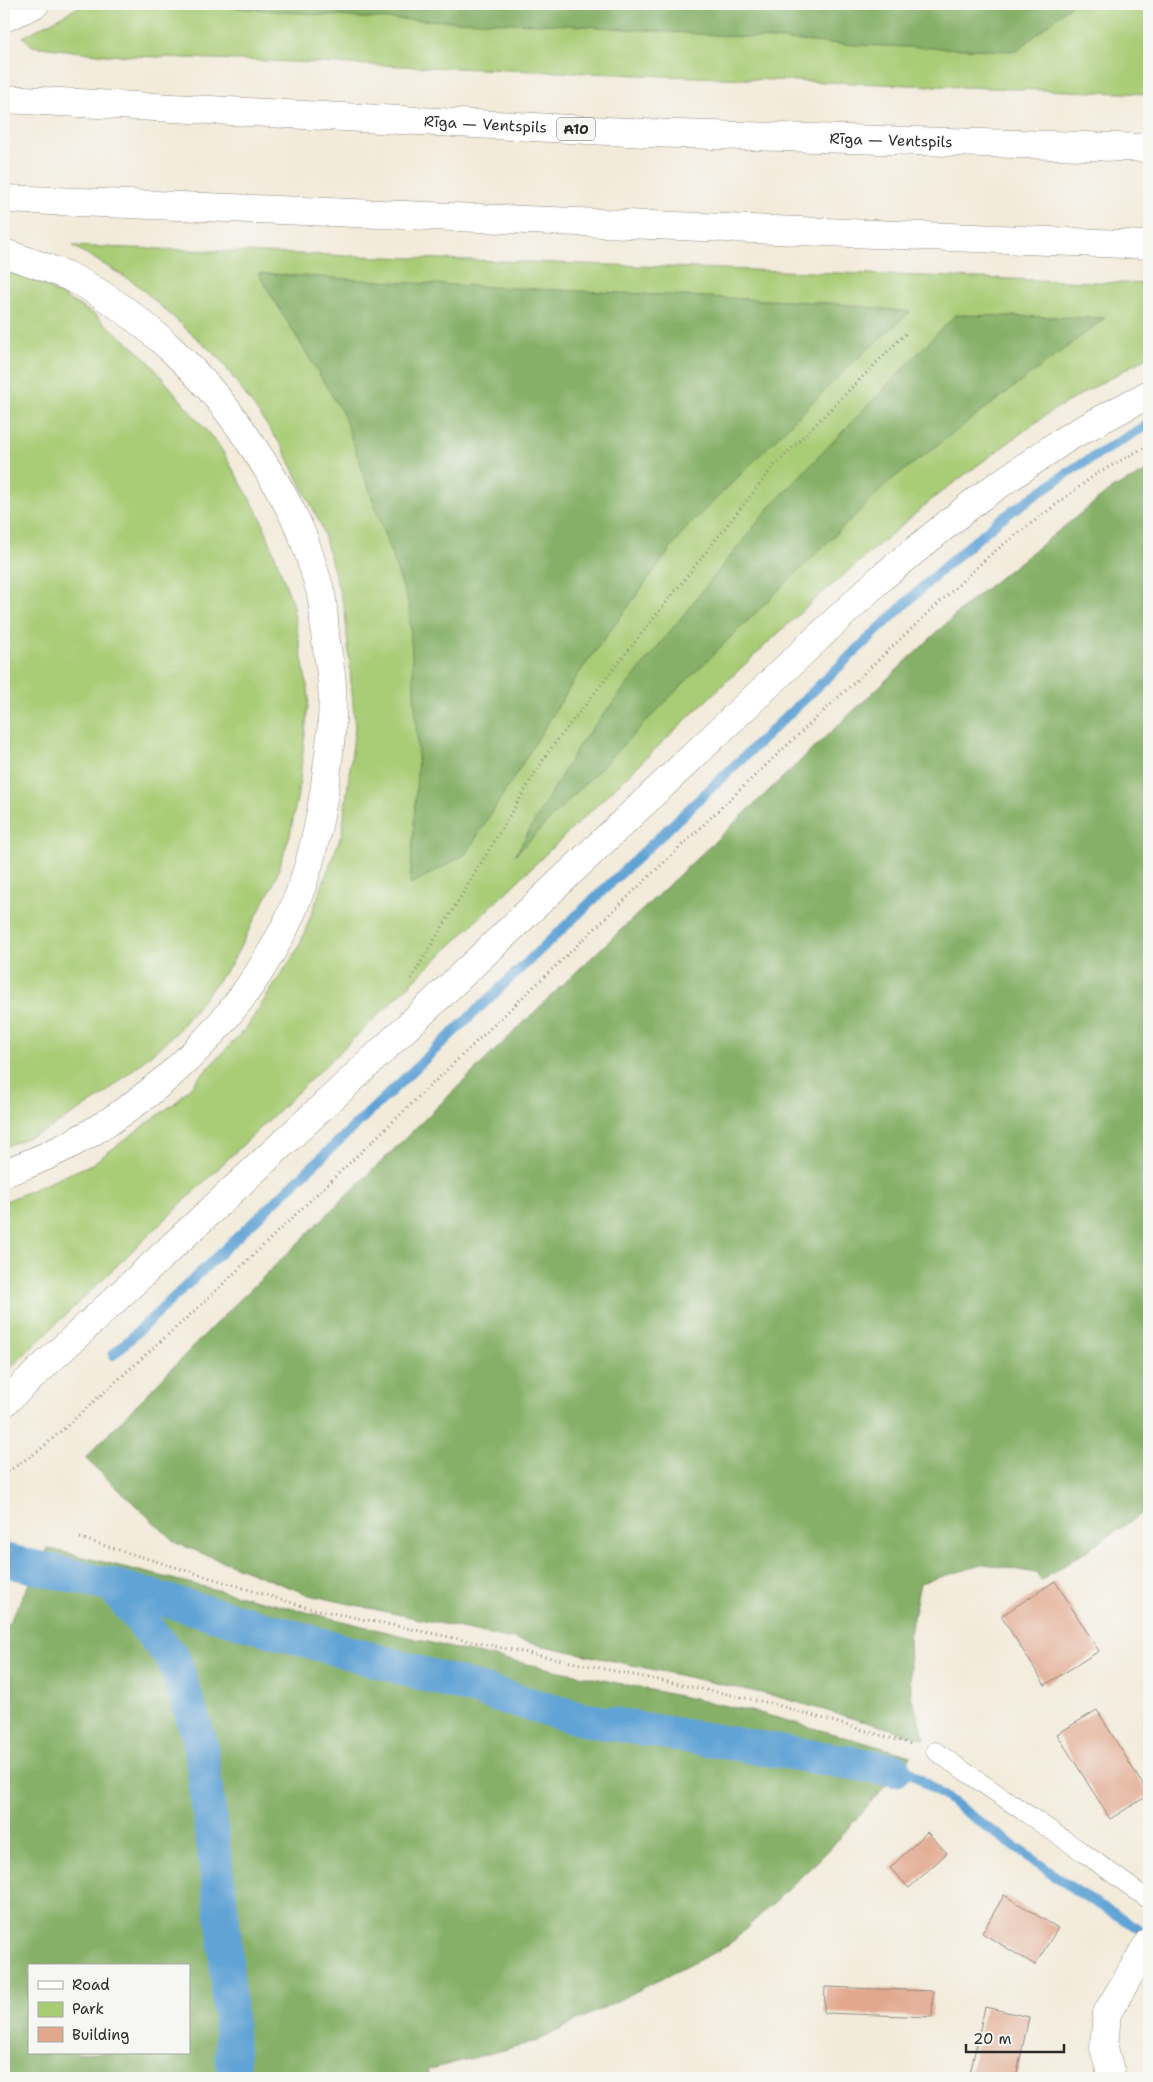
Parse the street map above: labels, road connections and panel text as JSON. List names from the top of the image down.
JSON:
{
  "streets": {
    "main road": ["Rīga — Ventspils", "A10"]
  },
  "legend": ["Road", "Park", "Building"],
  "scale_bar": "20 m"
}
